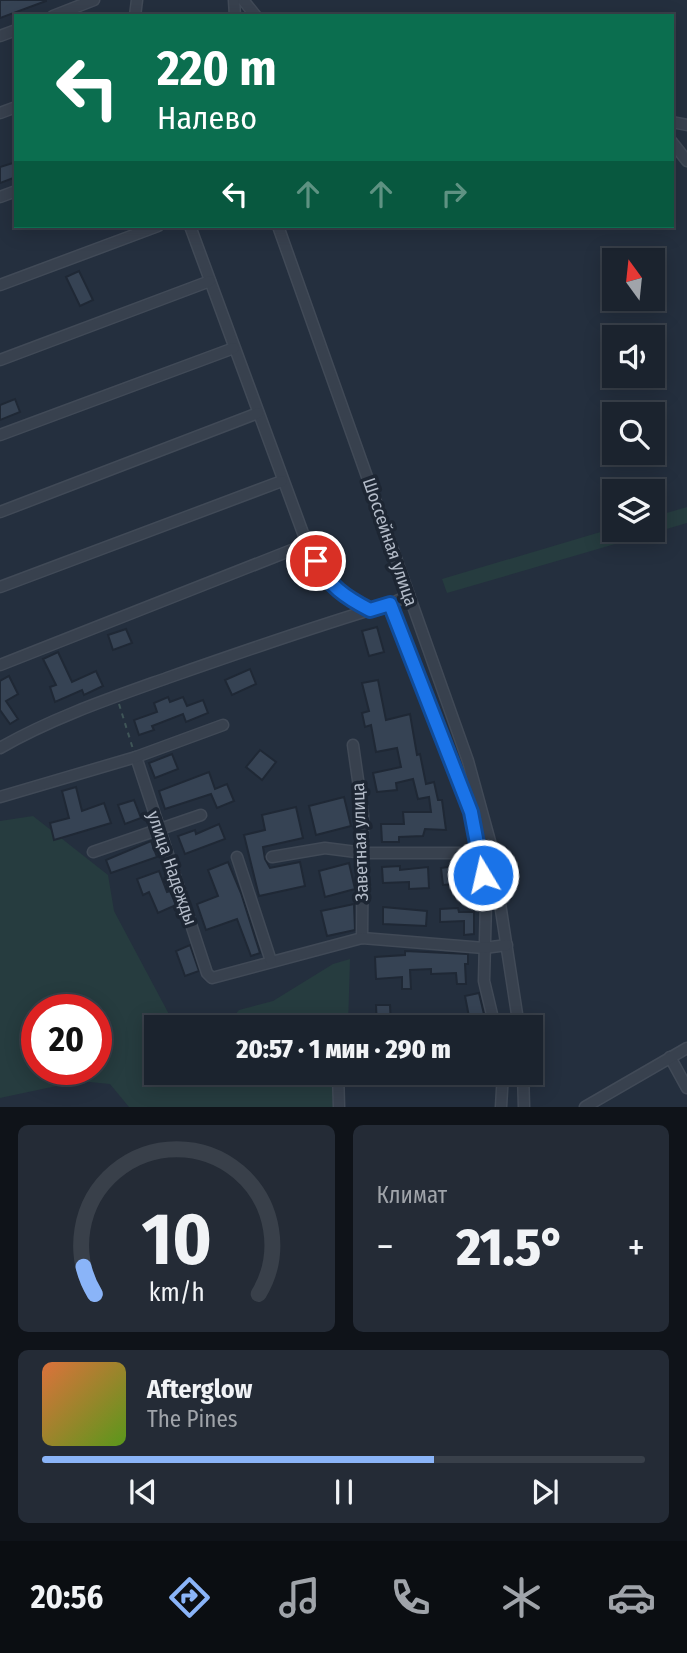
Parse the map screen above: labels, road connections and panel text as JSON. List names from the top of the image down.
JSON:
{
  "streets": {
    "street": ["Шоссейная улица", "Заветная улица", "улица Надежды"]
  },
  "north": "top",
  "page": {
    "turn": ["220 m", "Налево"],
    "limit": "20",
    "trip": "20:57 · 1 мин · 290 m",
    "tile": "Климат",
    "heat": ["−", "21.5°", "+"],
    "song": ["Afterglow", "The Pines"],
    "tabs": "20:56",
    "gauge": ["10", "km/h"]
  }
}
